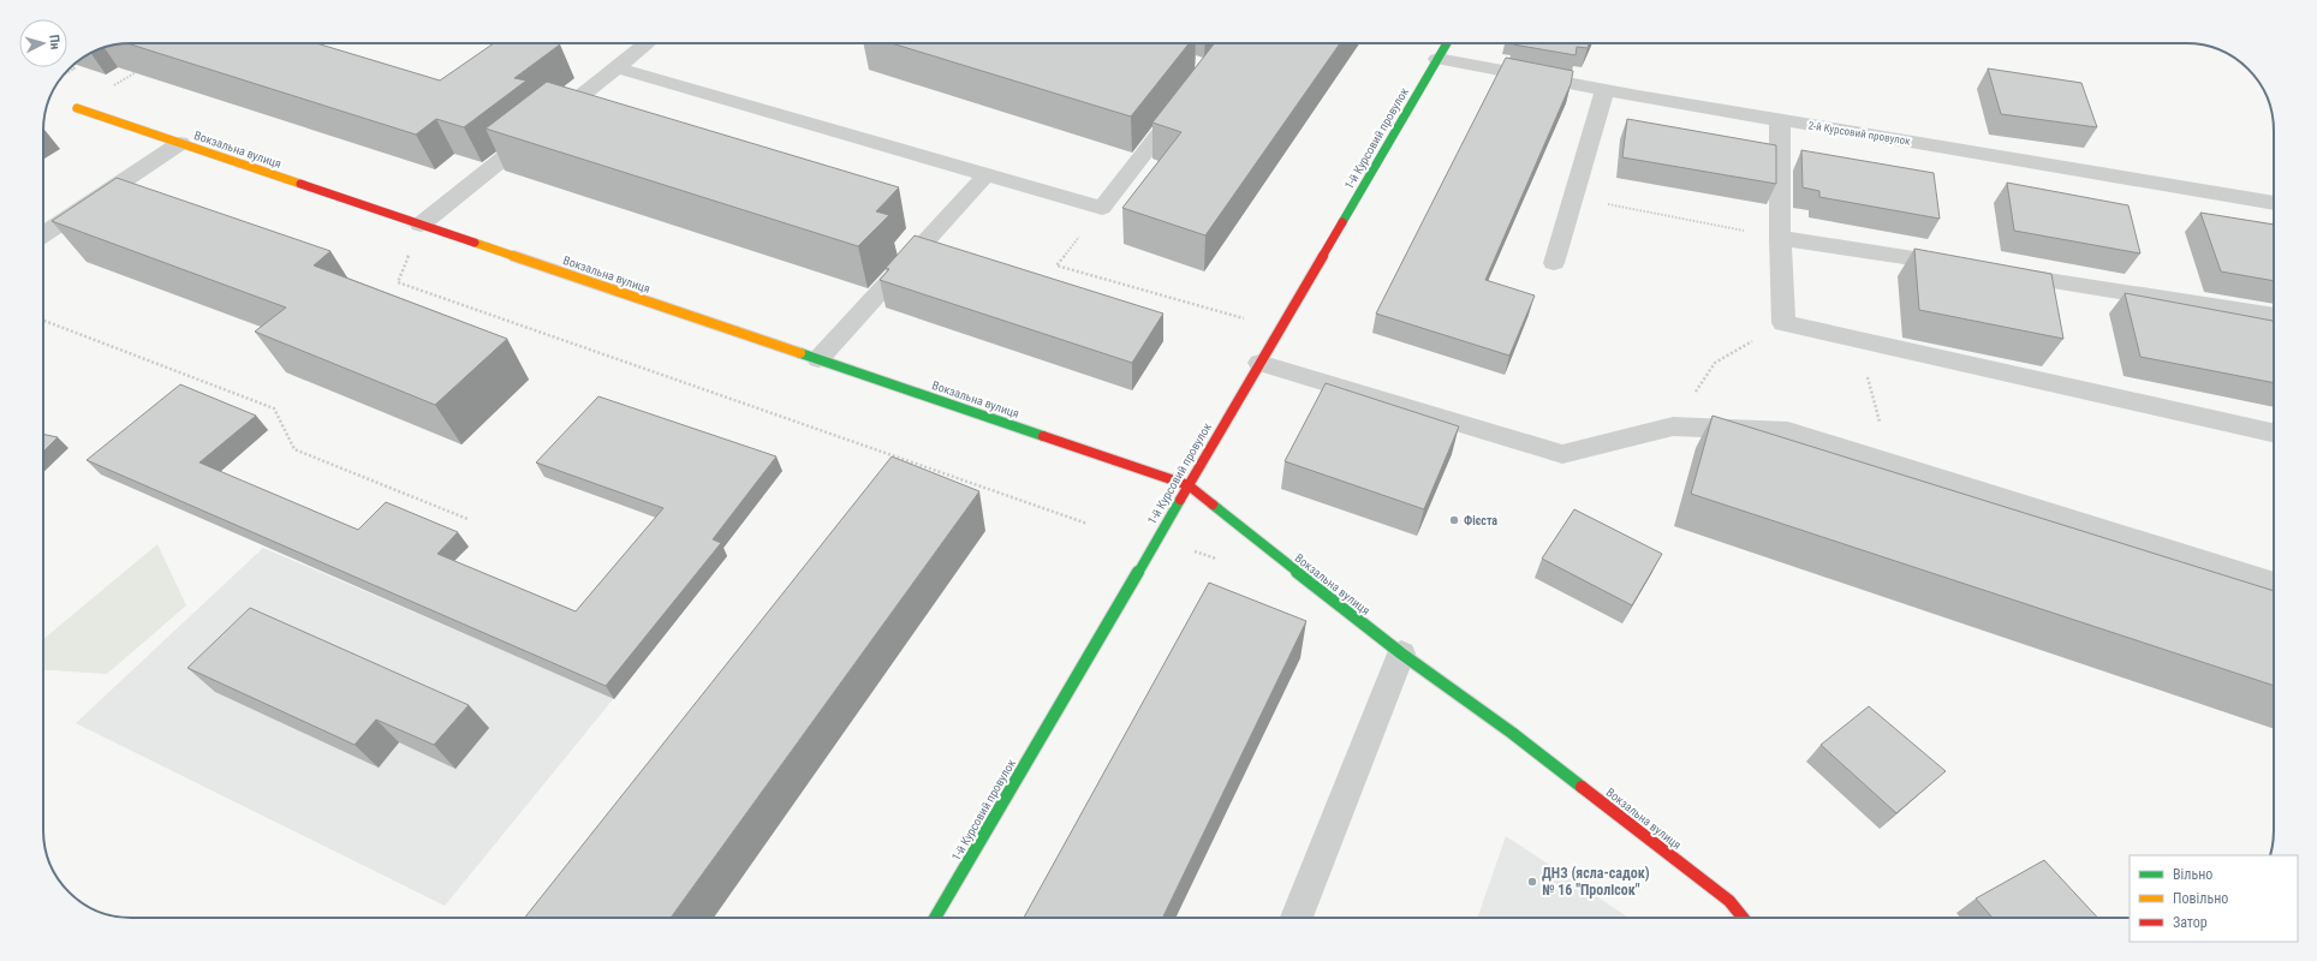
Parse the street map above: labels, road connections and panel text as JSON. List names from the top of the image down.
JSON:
{
  "streets": {
    "street": ["2-й Курсовий провулок", "1-й Курсовий провулок", "Вокзальна вулиця"]
  },
  "crossings": [
    ["2-й Курсовий провулок", "1-й Курсовий провулок"],
    ["1-й Курсовий провулок", "Вокзальна вулиця"]
  ],
  "places": ["Фієста", "ДНЗ (ясла-садок) № 16 \"Пролісок\""],
  "legend": ["Вільно", "Повільно", "Затор"],
  "north": "right"
}
